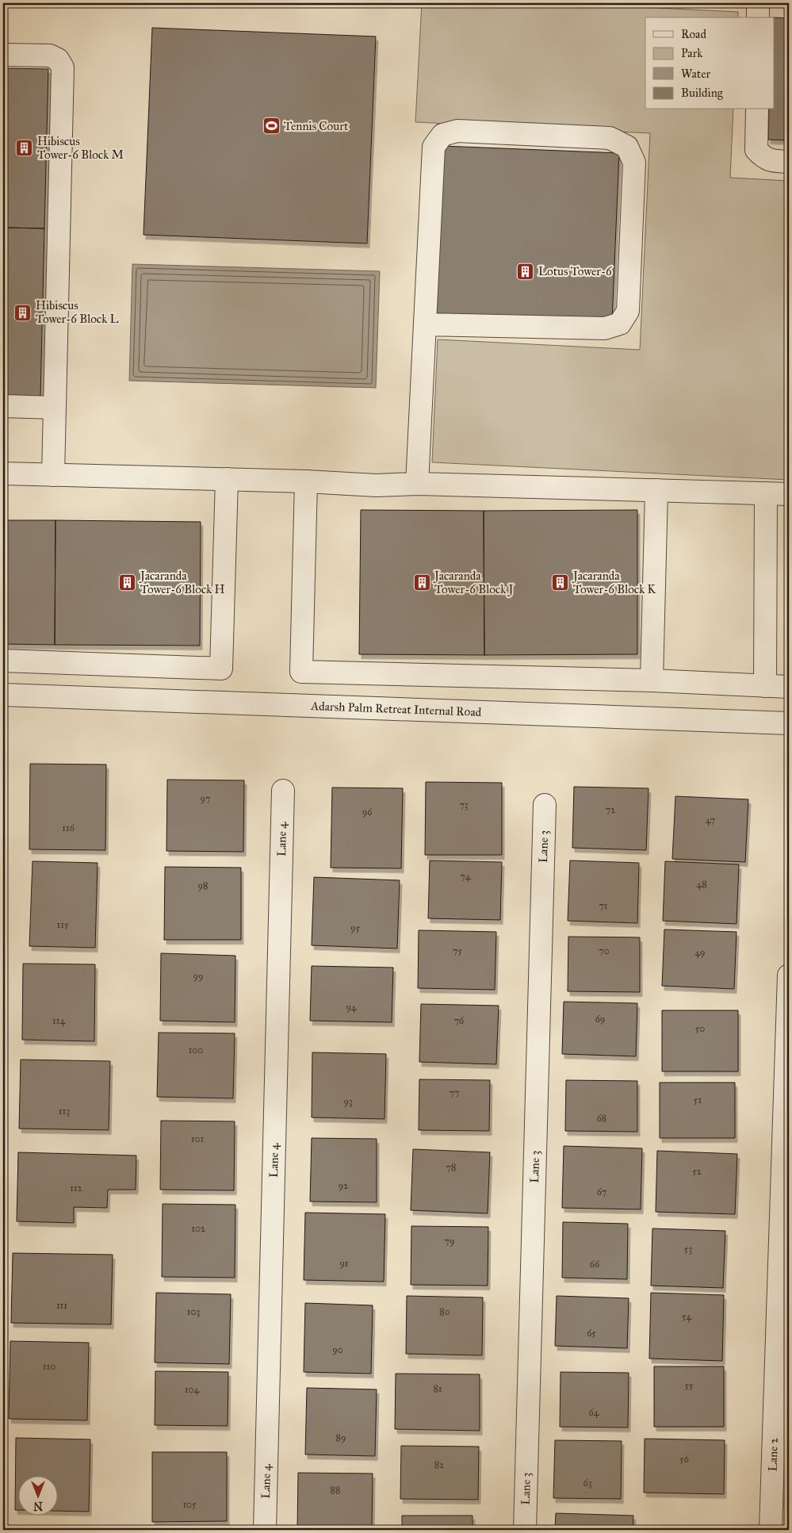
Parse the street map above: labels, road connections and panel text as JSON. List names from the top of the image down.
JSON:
{
  "streets": {
    "street": [
      "Adarsh Palm Retreat Internal Road",
      "Lane 4",
      "Lane 3",
      "Lane 2"
    ]
  },
  "places": {
    "sports": ["Tennis Court"],
    "building": [
      "Hibiscus Tower-6 Block M",
      "Lotus Tower-6",
      "Hibiscus Tower-6 Block L",
      "Jacaranda Tower-6 Block H",
      "Jacaranda Tower-6 Block J",
      "Jacaranda Tower-6 Block K"
    ]
  },
  "house_numbers": [
    "97",
    "73",
    "72",
    "96",
    "47",
    "116",
    "74",
    "48",
    "98",
    "71",
    "115",
    "95",
    "75",
    "70",
    "49",
    "99",
    "94",
    "69",
    "114",
    "76",
    "50",
    "100",
    "77",
    "51",
    "93",
    "113",
    "68",
    "101",
    "78",
    "52",
    "92",
    "112",
    "67",
    "102",
    "79",
    "53",
    "91",
    "66",
    "111",
    "103",
    "80",
    "54",
    "65",
    "90",
    "110",
    "55",
    "81",
    "104",
    "64",
    "89",
    "56",
    "82",
    "63",
    "88",
    "105"
  ],
  "legend": [
    "Road",
    "Park",
    "Water",
    "Building"
  ],
  "north": "bottom"
}
